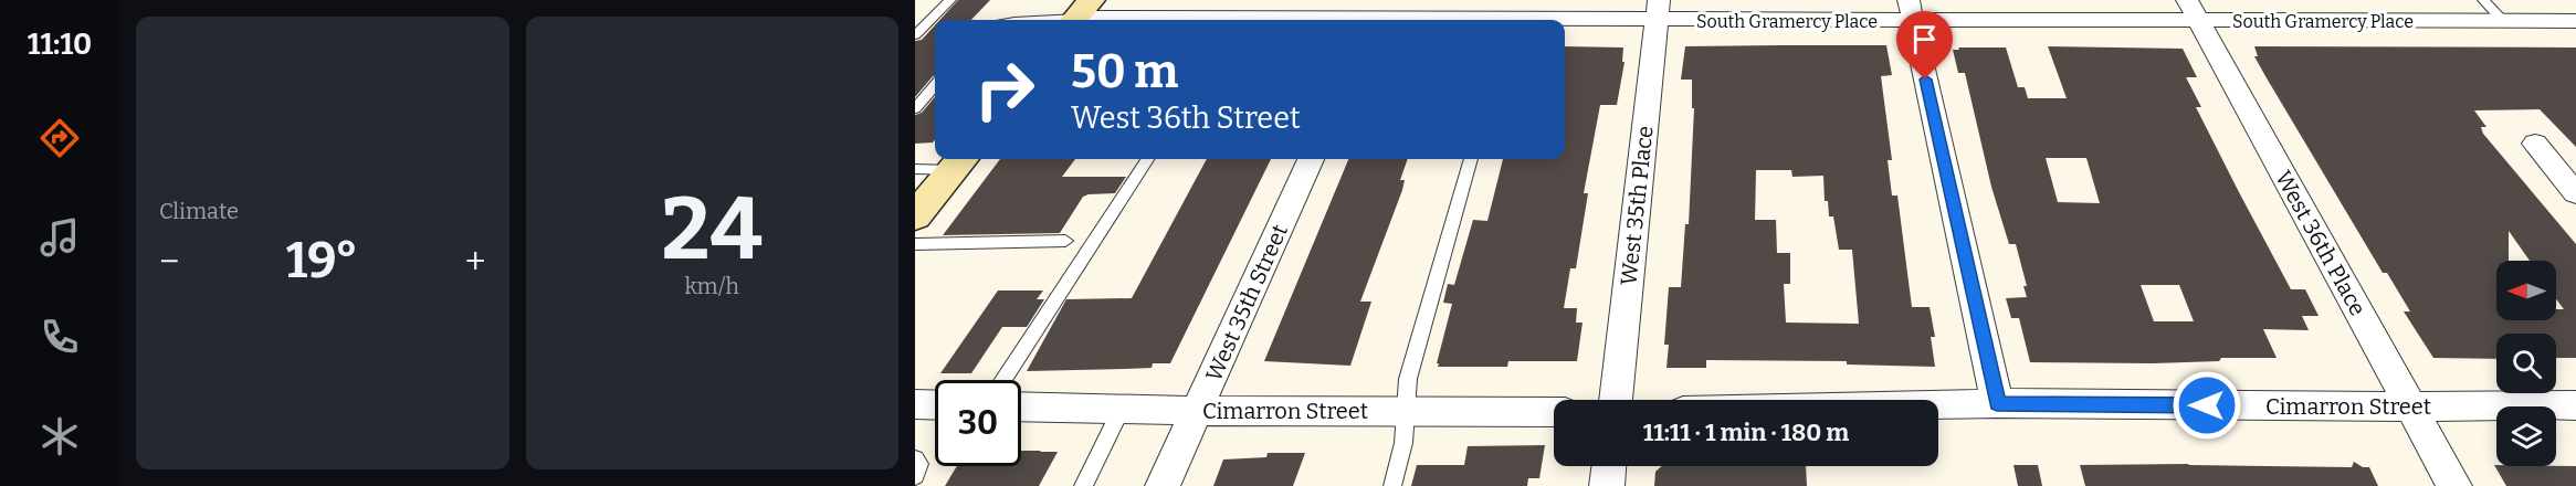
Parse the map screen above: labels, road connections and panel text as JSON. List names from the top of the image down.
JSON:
{
  "streets": {
    "street": [
      "South Gramercy Place",
      "West 35th Place",
      "West 36th Place",
      "West 35th Street",
      "Cimarron Street"
    ]
  },
  "crossings": [
    ["South Gramercy Place", "West 35th Place"],
    ["South Gramercy Place", "West 36th Place"],
    ["West 36th Place", "Cimarron Street"],
    ["West 35th Street", "Cimarron Street"]
  ],
  "north": "left",
  "page": {
    "tabs": "11:10",
    "tile": [
      "Climate",
      ["24", "km/h"]
    ],
    "turn": ["50 m", "West 36th Street"],
    "heat": ["−", "19°", "+"],
    "limit": "30",
    "trip": "11:11 · 1 min · 180 m"
  }
}
